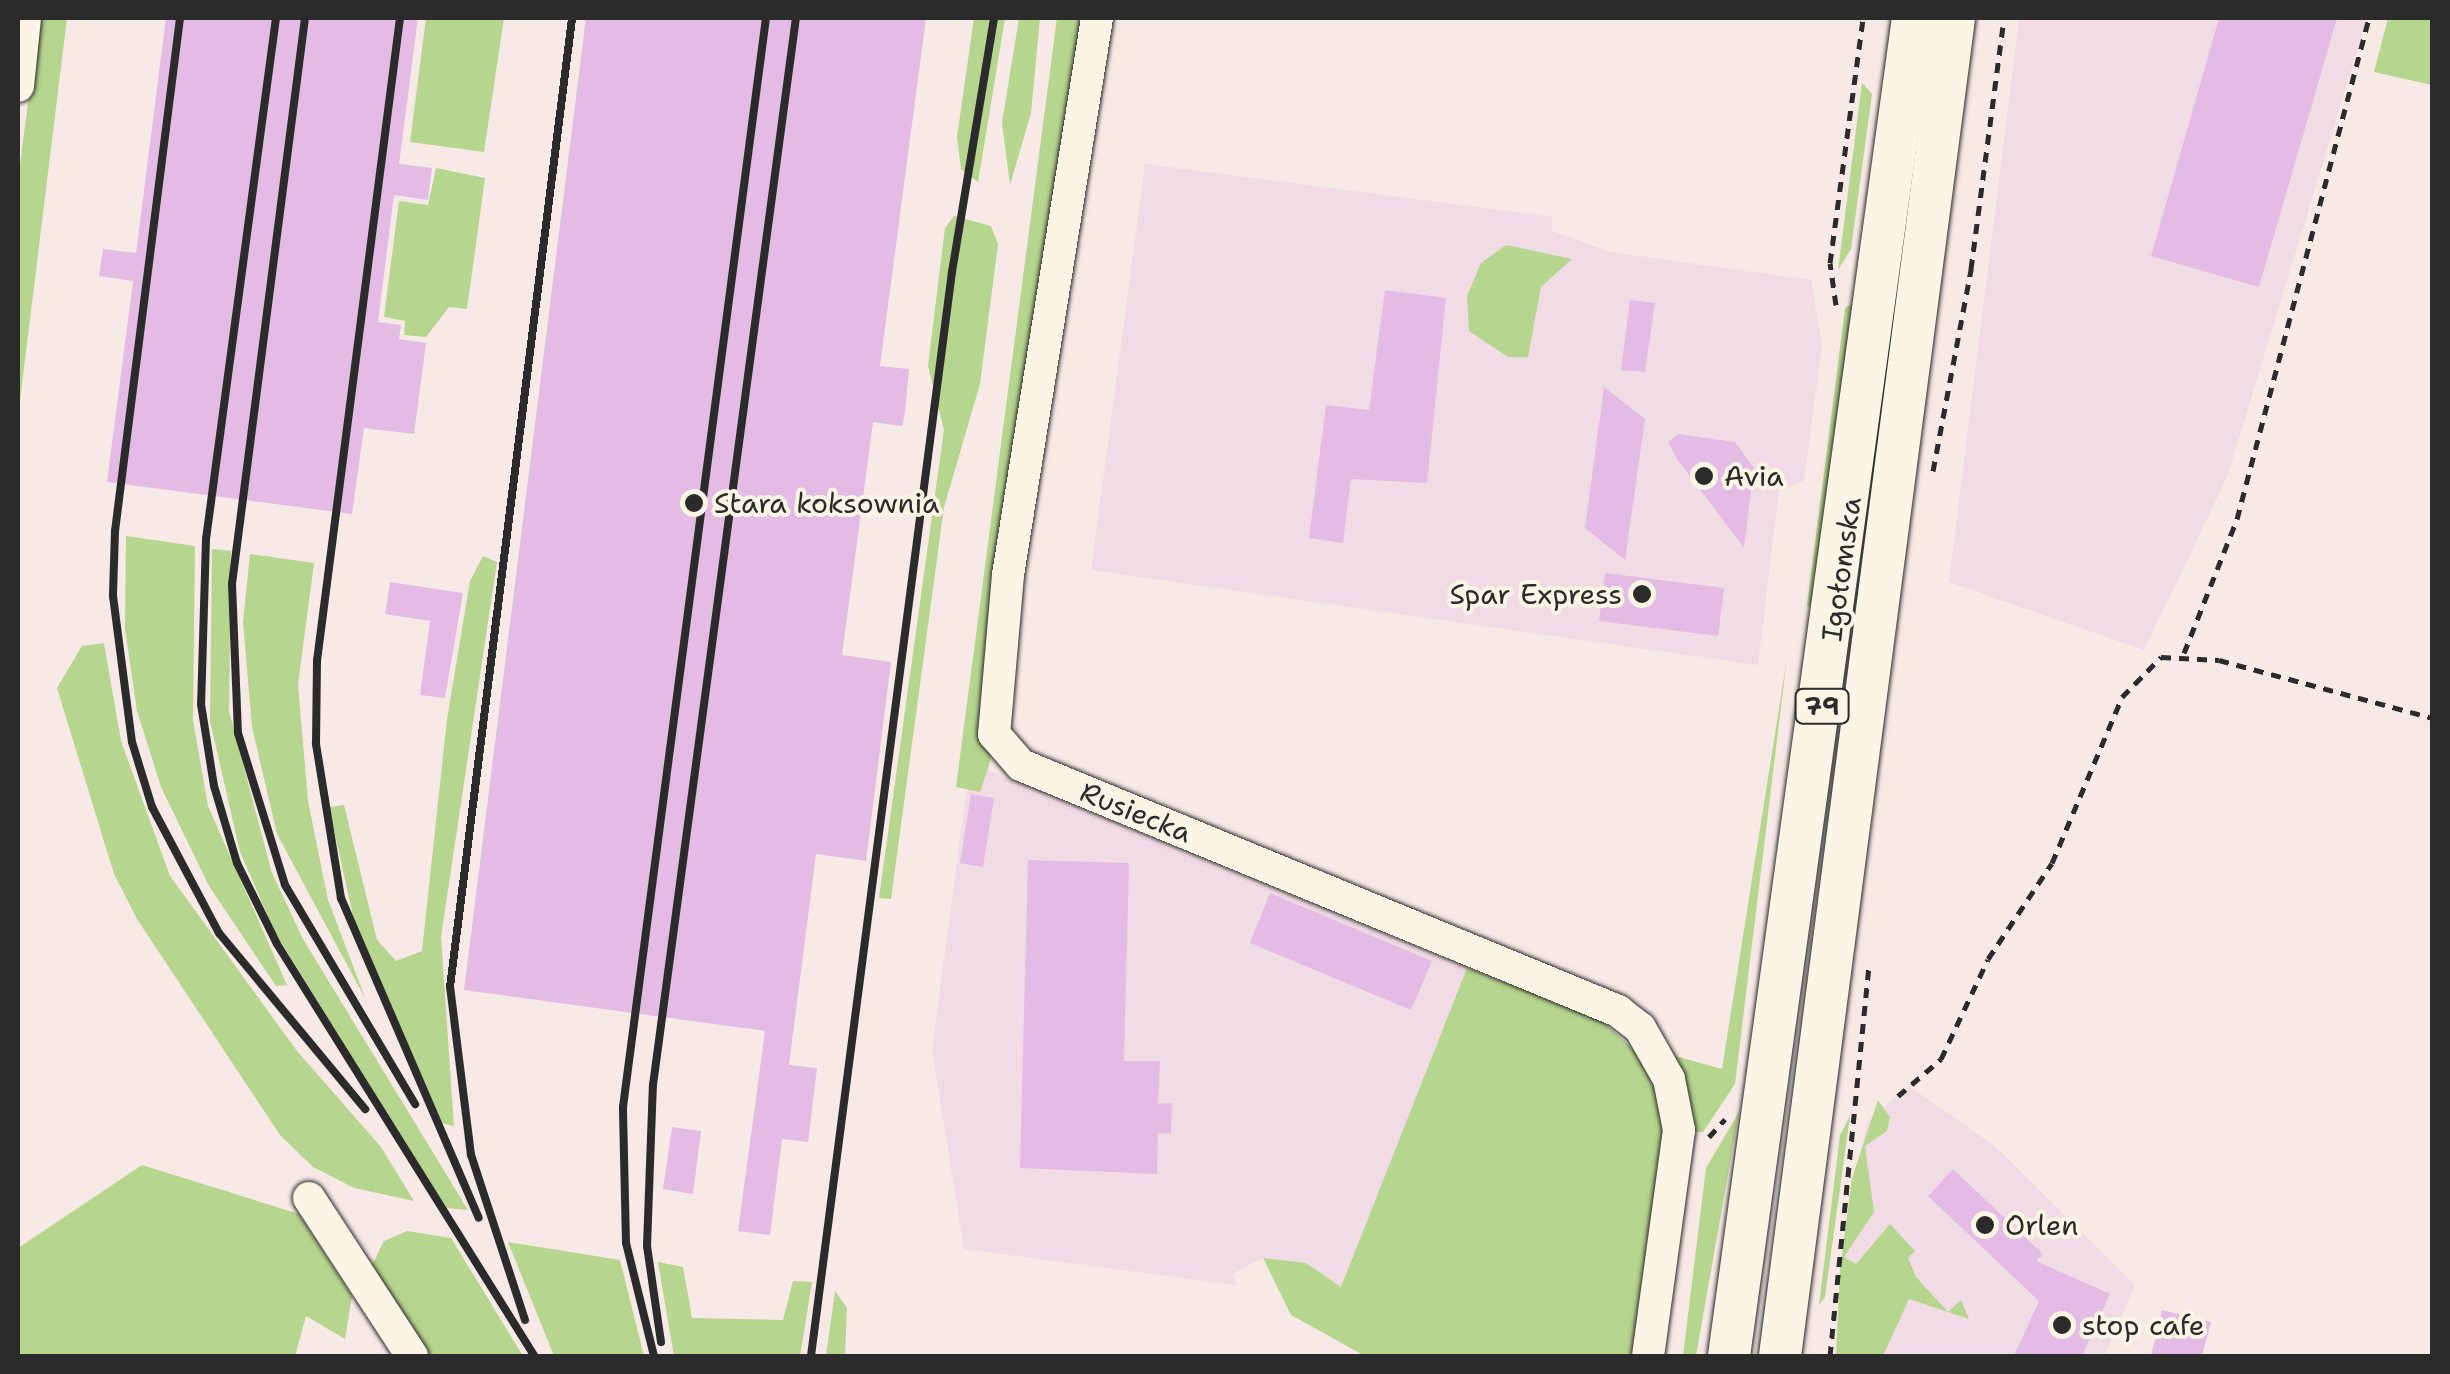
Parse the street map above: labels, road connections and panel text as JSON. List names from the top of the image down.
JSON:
{
  "streets": {
    "main road": ["Igołomska", "79"],
    "street": ["Rusiecka"]
  },
  "places": [
    "Avia",
    "Stara koksownia",
    "Spar Express",
    "Orlen",
    "stop cafe"
  ]
}
